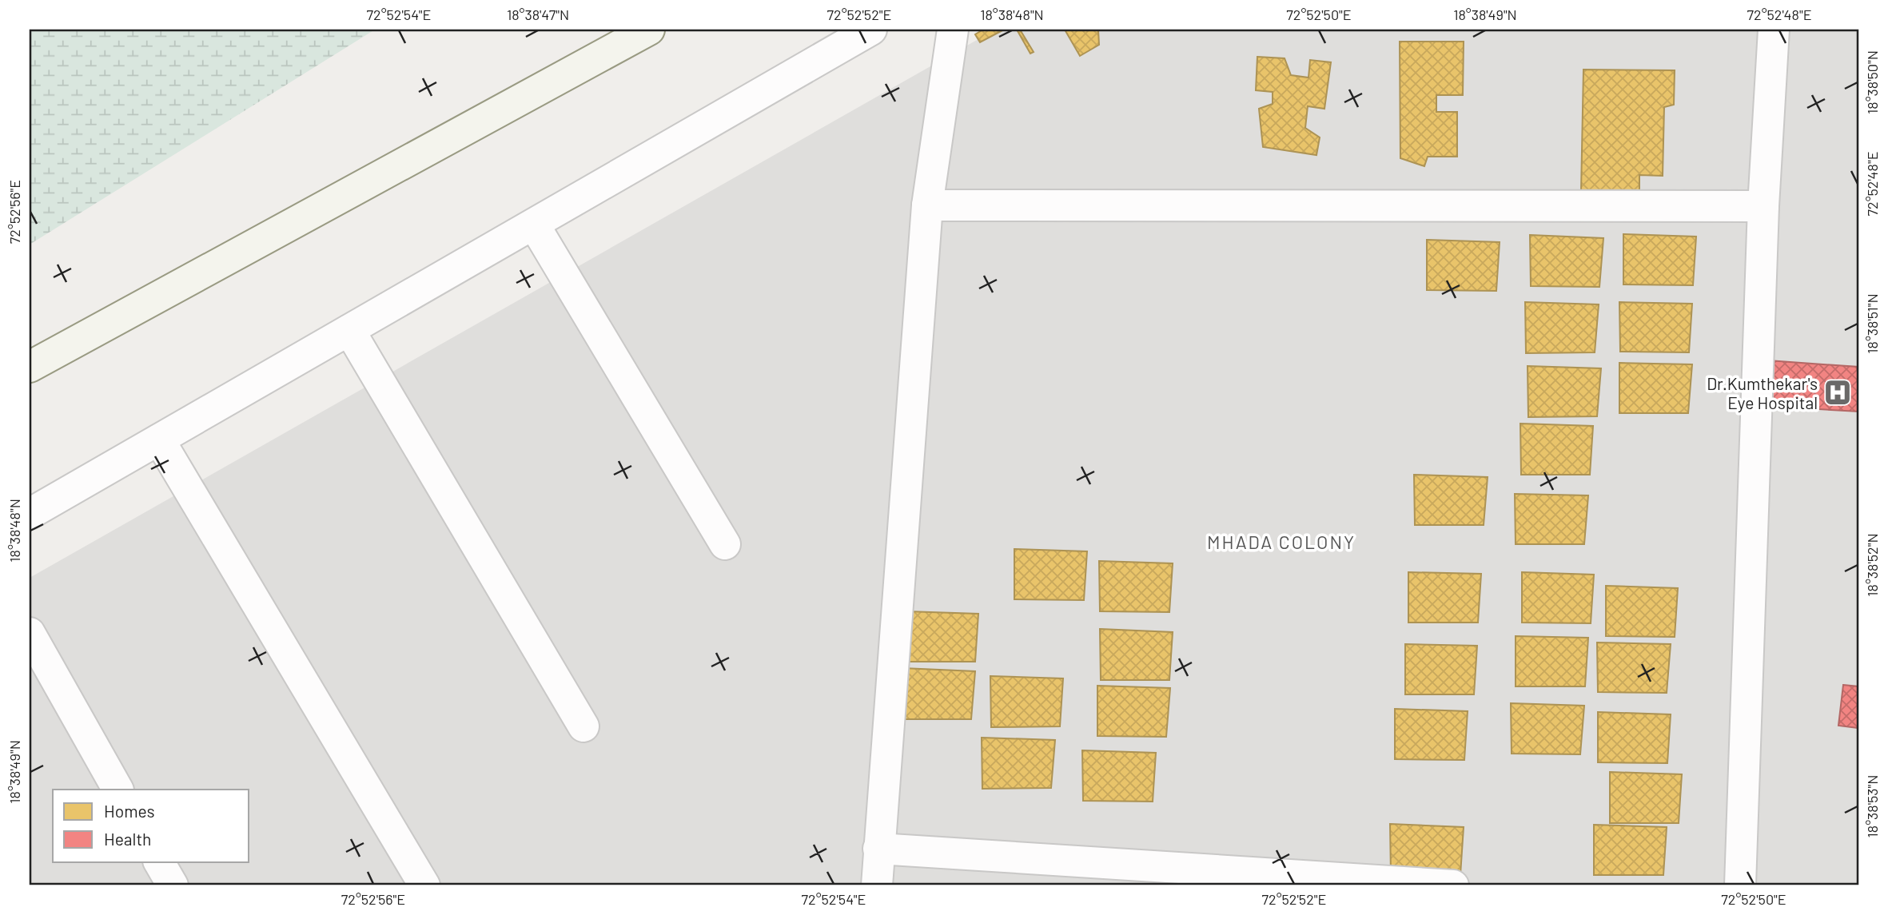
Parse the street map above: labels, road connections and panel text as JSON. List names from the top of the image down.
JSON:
{
  "districts": ["MHADA COLONY"],
  "places": {
    "hospital": ["Dr.Kumthekar's Eye Hospital"]
  },
  "legend": ["Homes", "Health"],
  "coordinates": [
    "72°52'54\"E",
    "18°38'47\"N",
    "72°52'52\"E",
    "18°38'48\"N",
    "72°52'50\"E",
    "18°38'49\"N",
    "72°52'48\"E",
    "18°38'50\"N",
    "72°52'56\"E",
    "18°38'51\"N",
    "18°38'52\"N",
    "18°38'53\"N"
  ]
}
